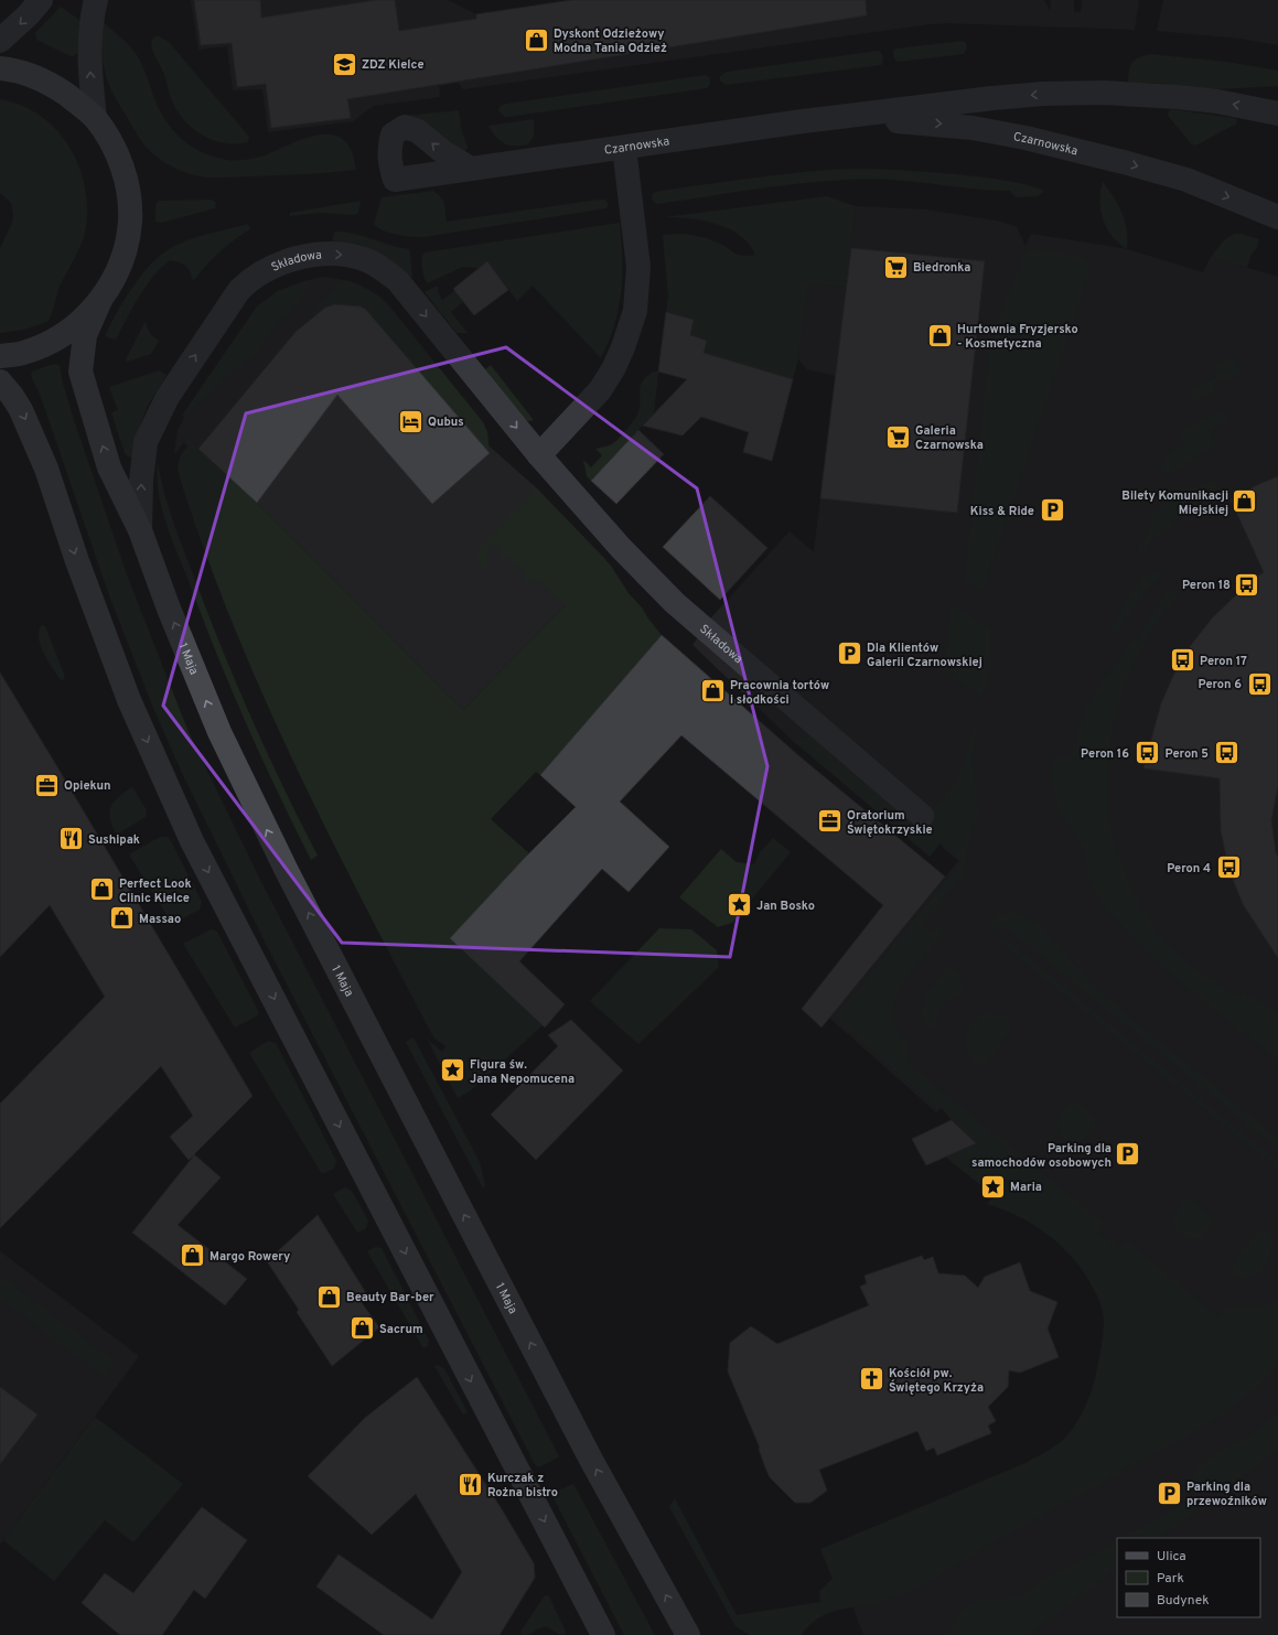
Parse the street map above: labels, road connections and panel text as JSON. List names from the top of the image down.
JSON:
{
  "streets": {
    "main road": ["1 Maja"],
    "street": ["Czarnowska", "Składowa"]
  },
  "crossings": [
    ["Składowa", "1 Maja"]
  ],
  "places": {
    "shop": [
      "Dyskont Odzieżowy Modna Tania Odzież",
      "Hurtownia Fryzjersko - Kosmetyczna",
      "Bilety Komunikacji Miejskiej",
      "Pracownia tortów i słodkości",
      "Perfect Look Clinic Kielce",
      "Massao",
      "Margo Rowery",
      "Beauty Bar-ber",
      "Sacrum"
    ],
    "school or university": ["ZDZ Kielce"],
    "supermarket": ["Biedronka", "Galeria Czarnowska"],
    "hotel": ["Qubus"],
    "parking": [
      "Kiss & Ride",
      "Dla Klientów Galerii Czarnowskiej",
      "Parking dla samochodów osobowych",
      "Parking dla przewoźników"
    ],
    "bus stop": [
      "Peron 18",
      "Peron 17",
      "Peron 6",
      "Peron 16",
      "Peron 5",
      "Peron 4"
    ],
    "office": ["Opiekun", "Oratorium Świętokrzyskie"],
    "restaurant": ["Sushipak", "Kurczak z Rożna bistro"],
    "place": ["Jan Bosko", "Figura św. Jana Nepomucena", "Maria"],
    "church": ["Kościół pw. Świętego Krzyża"]
  },
  "legend": ["Ulica", "Park", "Budynek"]
}
